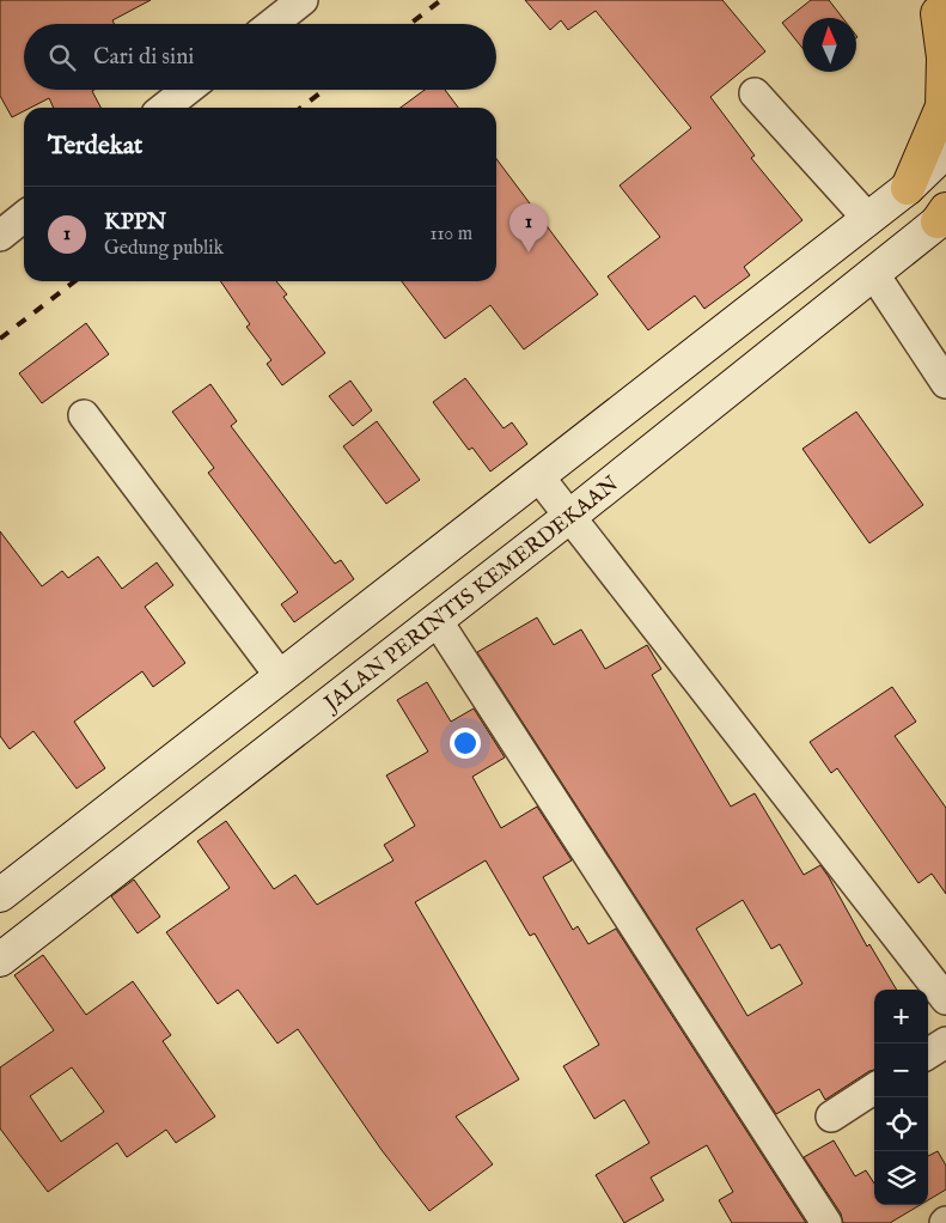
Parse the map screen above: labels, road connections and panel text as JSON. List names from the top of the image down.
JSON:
{
  "streets": {
    "main road": ["JALAN PERINTIS KEMERDEKAAN"]
  },
  "north": "top",
  "page": {
    "search": "Cari di sini",
    "heading": "Terdekat",
    "list": [
      {
        "mark": "1",
        "name": "KPPN",
        "note": "Gedung publik",
        "value": "110 m"
      }
    ],
    "pins": "1",
    "map_buttons": ["+", "−"]
  }
}
